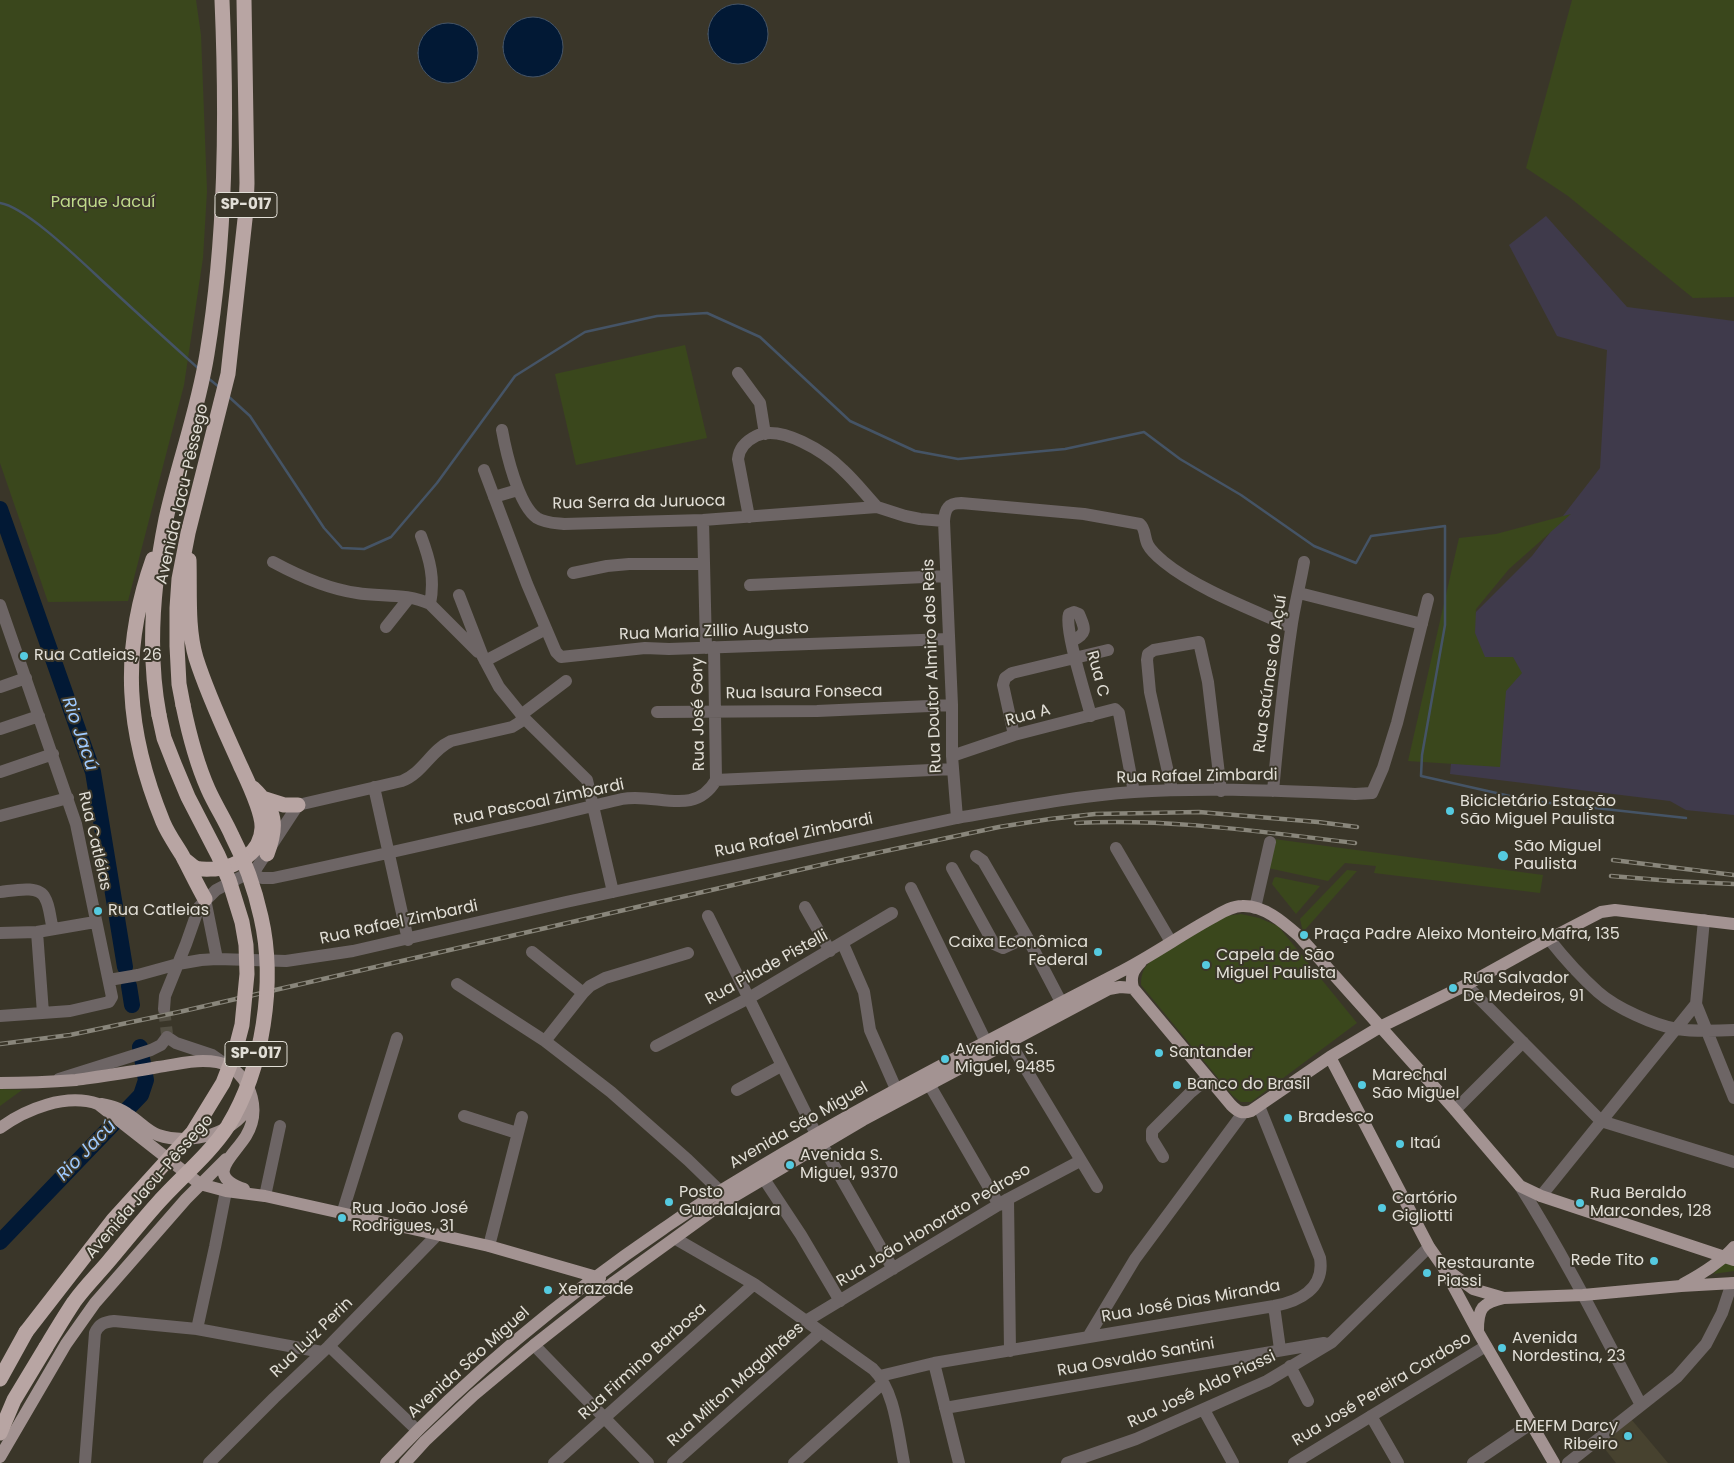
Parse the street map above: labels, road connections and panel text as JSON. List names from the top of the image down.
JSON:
{
  "streets": {
    "highway": ["SP-017", "Avenida Jacu-Pêssego"],
    "main road": ["Avenida São Miguel"],
    "street": [
      "Rua Serra da Juruoca",
      "Rua Maria Zillio Augusto",
      "Rua Doutor Almiro dos Reis",
      "Rua C",
      "Rua Saúnas do Açuí",
      "Rua Isaura Fonseca",
      "Rua José Gory",
      "Rua A",
      "Rua Rafael Zimbardi",
      "Rua Pascoal Zimbardi",
      "Rua Catléias",
      "Rua Pilade Pistelli",
      "Rua João Honorato Pedroso",
      "Rua José Dias Miranda",
      "Rua Luiz Perin",
      "Rua Osvaldo Santini",
      "Rua Firmino Barbosa",
      "Rua Milton Magalhães",
      "Rua José Aldo Piassi",
      "Rua José Pereira Cardoso"
    ]
  },
  "crossings": [
    ["Rua Serra da Juruoca", "Rua José Gory"],
    ["Rua Maria Zillio Augusto", "Rua Doutor Almiro dos Reis"],
    ["Rua Maria Zillio Augusto", "Rua José Gory"],
    ["Rua Doutor Almiro dos Reis", "Rua Isaura Fonseca"],
    ["Rua Doutor Almiro dos Reis", "Rua A"],
    ["Rua Doutor Almiro dos Reis", "Rua Rafael Zimbardi"],
    ["Rua C", "Rua A"],
    ["Rua Saúnas do Açuí", "Rua Rafael Zimbardi"],
    ["Rua Isaura Fonseca", "Rua José Gory"],
    ["Rua José Gory", "Rua Pascoal Zimbardi"],
    ["Rua A", "Rua Rafael Zimbardi"],
    ["Rua Rafael Zimbardi", "Rua Catléias"],
    ["Rua Osvaldo Santini", "Rua José Aldo Piassi"]
  ],
  "water": ["Rio Jacú"],
  "parks": ["Parque Jacuí"],
  "places": [
    "Rua Catleias, 26",
    "Bicicletário Estação São Miguel Paulista",
    "São Miguel Paulista",
    "Rua Catleias",
    "Praça Padre Aleixo Monteiro Mafra, 135",
    "Caixa Econômica Federal",
    "Capela de São Miguel Paulista",
    "Rua Salvador De Medeiros, 91",
    "Santander",
    "Avenida S. Miguel, 9485",
    "Banco do Brasil",
    "Marechal São Miguel",
    "Bradesco",
    "Itaú",
    "Avenida S. Miguel, 9370",
    "Posto Guadalajara",
    "Rua Beraldo Marcondes, 128",
    "Cartório Gigliotti",
    "Rua João José Rodrigues, 31",
    "Rede Tito",
    "Restaurante Piassi",
    "Xerazade",
    "Avenida Nordestina, 23",
    "EMEFM Darcy Ribeiro"
  ]
}
